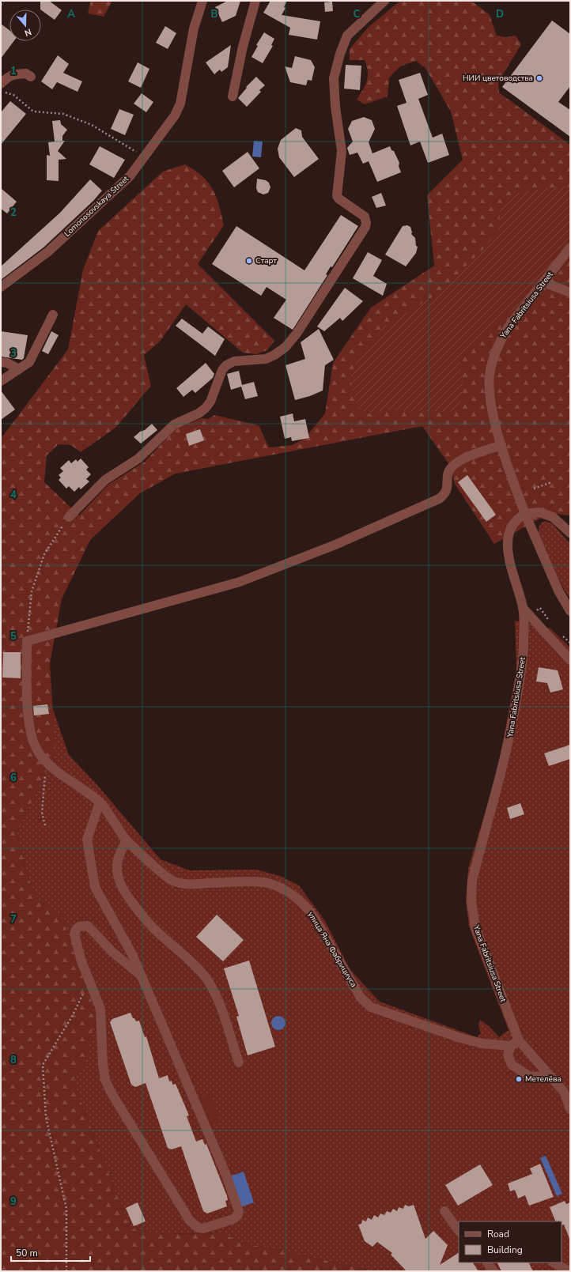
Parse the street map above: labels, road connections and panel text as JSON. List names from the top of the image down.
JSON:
{
  "streets": {
    "street": ["Lomonosovskaya Street", "Yana Fabritsiusa Street", "улица Яна Фабрициуса"]
  },
  "crossings": [
    ["Yana Fabritsiusa Street", "улица Яна Фабрициуса"]
  ],
  "places": ["НИИ цветоводства", "Старт", "Метелёва"],
  "legend": ["Road", "Building"],
  "scale_bar": "50 m",
  "north": "bottom",
  "grid": {
    "columns": [
      "A",
      "B",
      "C",
      "D"
    ],
    "rows": [
      "1",
      "2",
      "3",
      "4",
      "5",
      "6",
      "7",
      "8",
      "9"
    ]
  }
}
